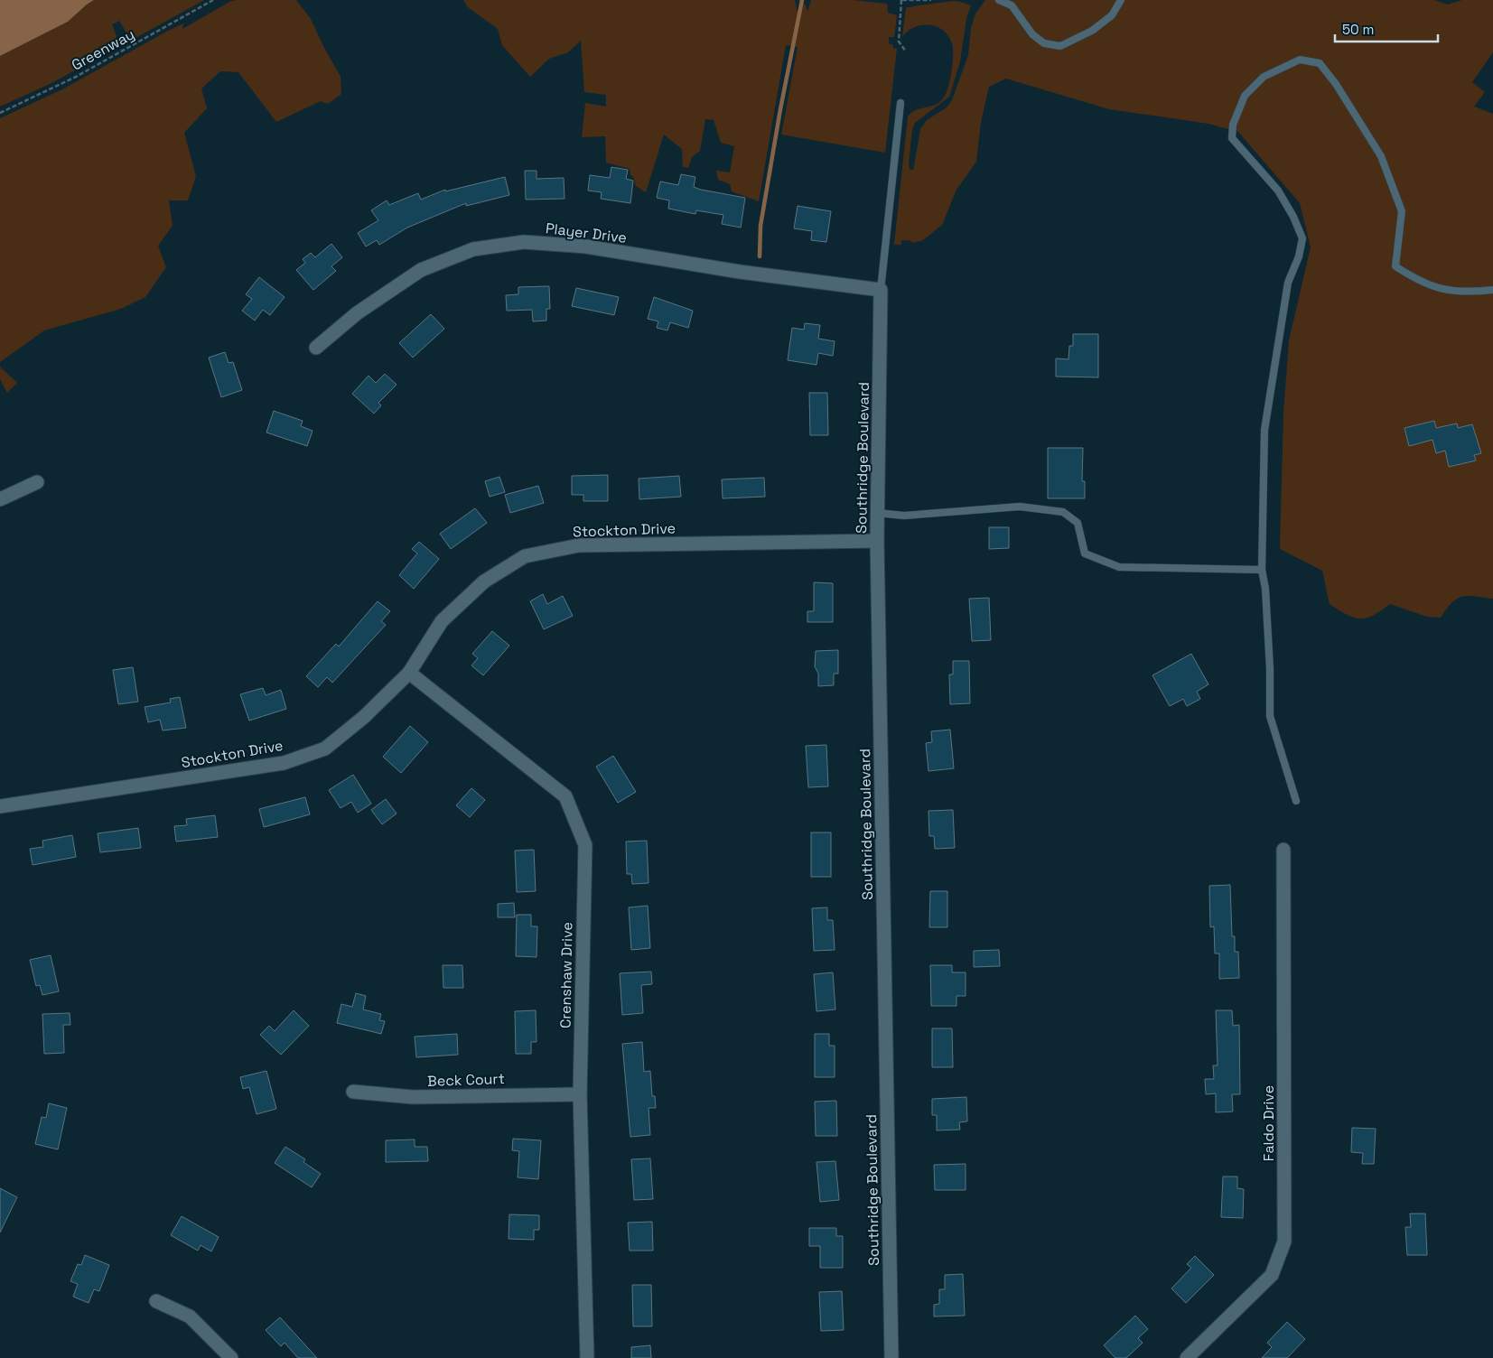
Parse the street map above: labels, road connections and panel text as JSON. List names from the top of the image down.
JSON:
{
  "streets": {
    "street": [
      "Player Drive",
      "Southridge Boulevard",
      "Stockton Drive",
      "Crenshaw Drive",
      "Beck Court",
      "Faldo Drive"
    ],
    "path": ["Greenway"]
  },
  "crossings": [
    ["Player Drive", "Southridge Boulevard"],
    ["Southridge Boulevard", "Stockton Drive"],
    ["Stockton Drive", "Crenshaw Drive"],
    ["Crenshaw Drive", "Beck Court"]
  ],
  "scale_bar": "50 m"
}
